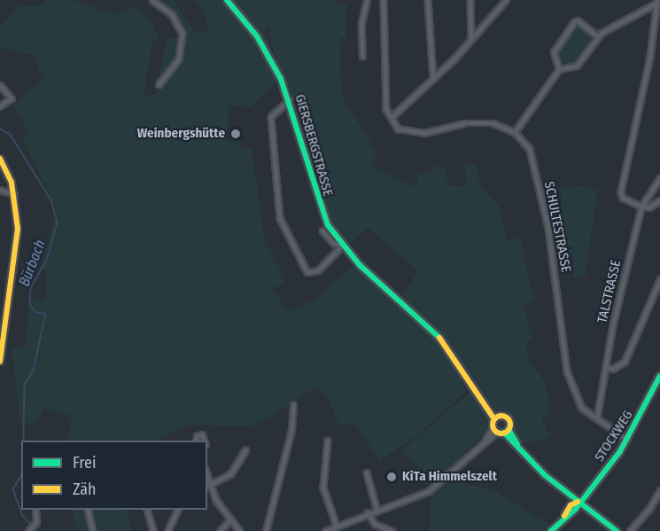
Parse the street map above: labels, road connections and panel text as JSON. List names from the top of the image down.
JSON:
{
  "streets": {
    "street": [
      "GIERSBERGSTRASSE",
      "SCHULTESTRASSE",
      "TALSTRASSE",
      "STOCKWEG"
    ]
  },
  "crossings": [
    ["SCHULTESTRASSE", "TALSTRASSE"],
    ["SCHULTESTRASSE", "STOCKWEG"]
  ],
  "water": ["Bürbach"],
  "places": ["Weinbergshütte", "KiTa Himmelszelt"],
  "legend": ["Frei", "Zäh"]
}
